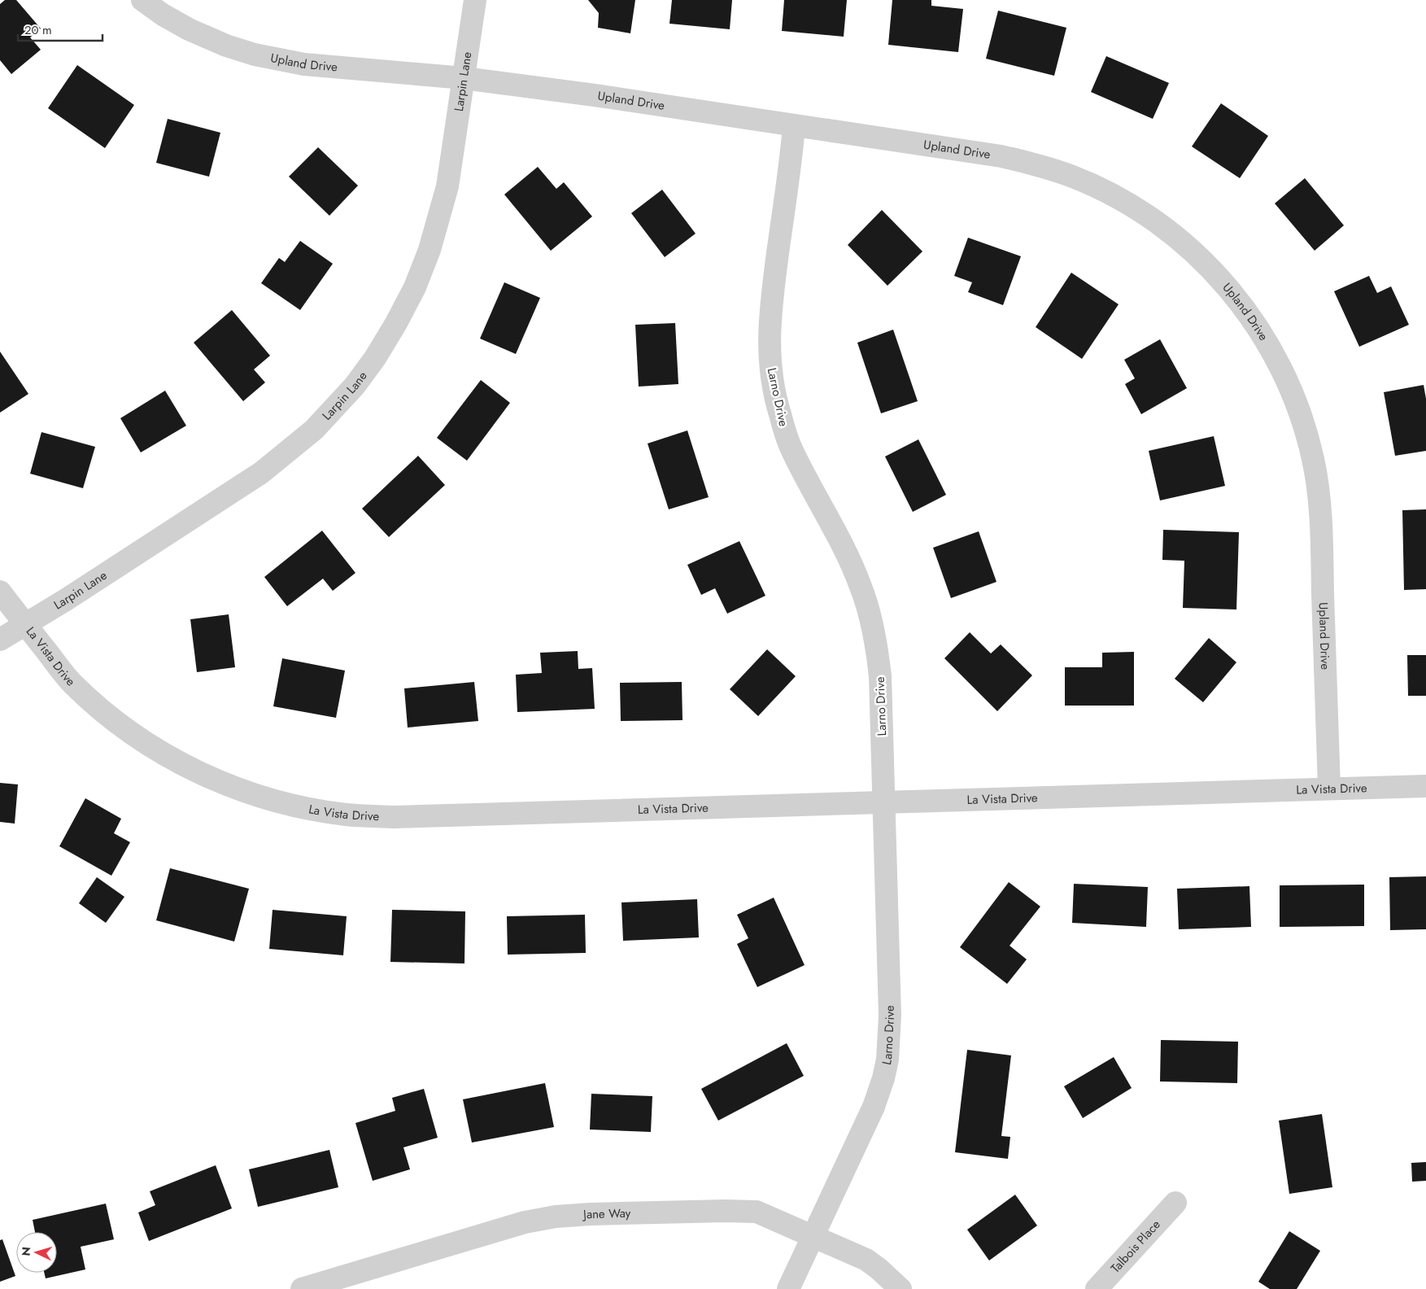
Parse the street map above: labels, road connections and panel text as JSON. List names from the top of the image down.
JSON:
{
  "streets": {
    "street": [
      "Upland Drive",
      "Larpin Lane",
      "Larno Drive",
      "La Vista Drive",
      "Jane Way",
      "Talbois Place"
    ]
  },
  "crossings": [
    ["Upland Drive", "Larpin Lane"],
    ["Upland Drive", "Larno Drive"],
    ["Upland Drive", "La Vista Drive"],
    ["Larpin Lane", "La Vista Drive"],
    ["Larno Drive", "La Vista Drive"],
    ["Larno Drive", "Jane Way"]
  ],
  "scale_bar": "20 m",
  "north": "left"
}
